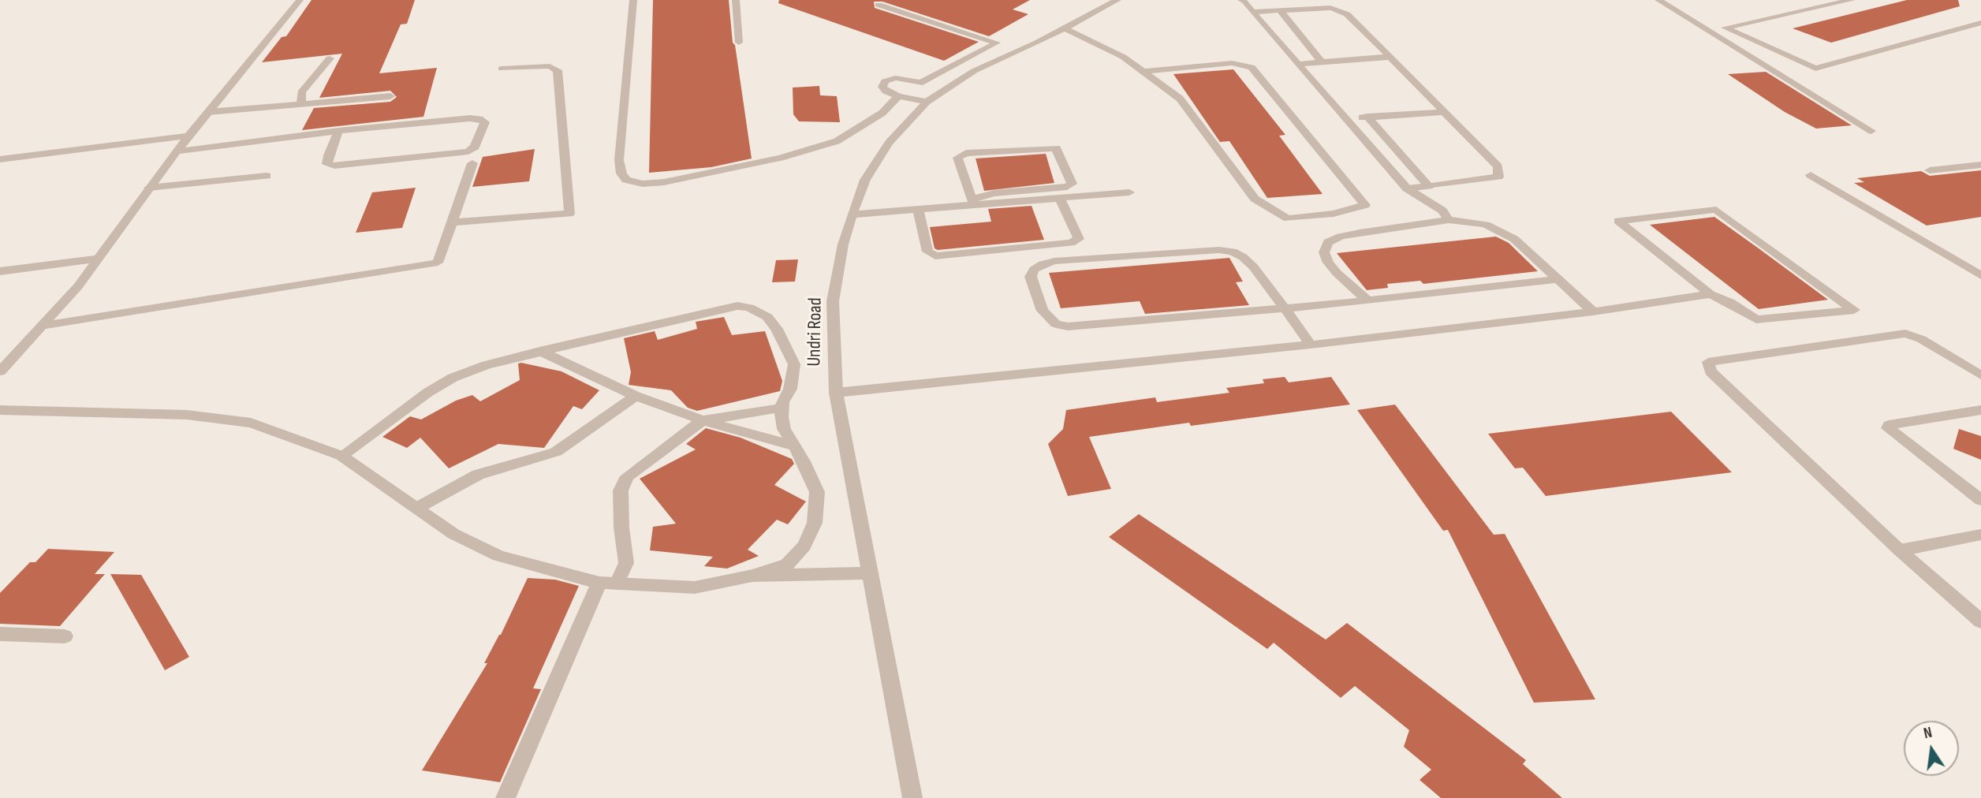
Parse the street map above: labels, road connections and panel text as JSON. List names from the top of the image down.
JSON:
{
  "streets": {
    "street": ["Undri Road"]
  },
  "north": "top"
}
